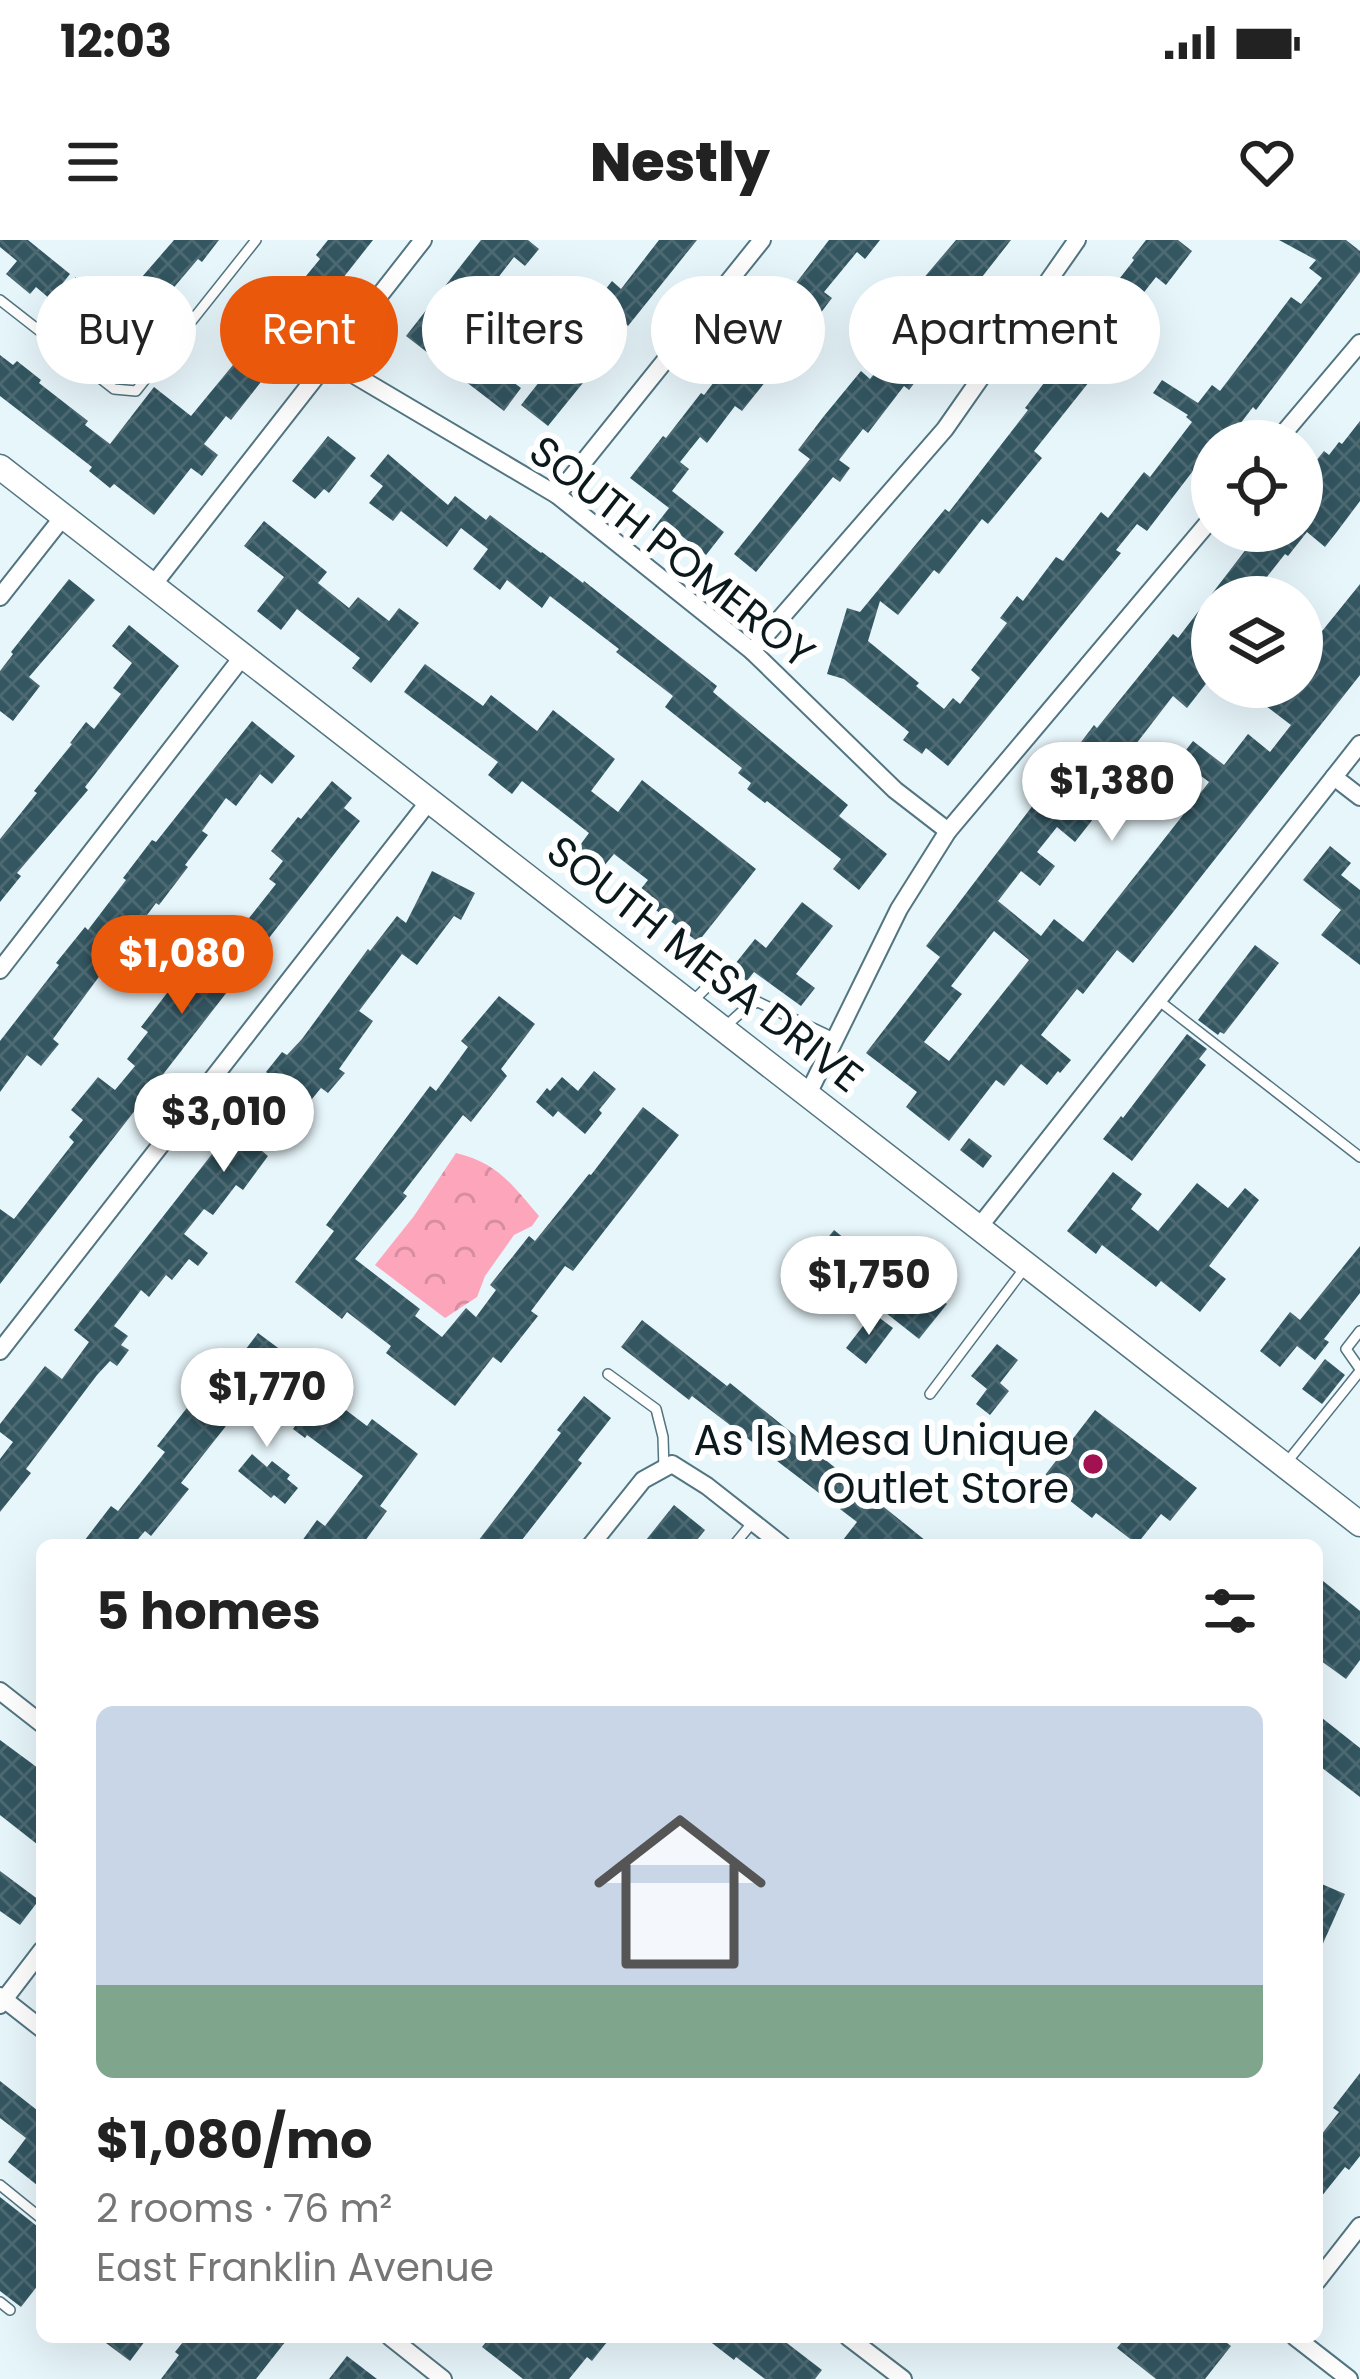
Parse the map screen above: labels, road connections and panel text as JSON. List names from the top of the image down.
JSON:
{
  "streets": {
    "main road": ["SOUTH MESA DRIVE"],
    "street": ["SOUTH POMEROY"]
  },
  "places": ["As Is Mesa Unique Outlet Store"],
  "page": {
    "status": "12:03",
    "header": "Nestly",
    "chip": [
      "Buy",
      "Rent",
      "Filters",
      "New",
      "Apartment"
    ],
    "price": [
      "$1,380",
      "$1,080",
      "$3,010",
      "$1,750",
      "$1,770"
    ],
    "heading": "5 homes",
    "list": [
      {
        "name": "$1,080/mo",
        "note": "2 rooms · 76 m² · East Franklin Avenue"
      }
    ]
  }
}
